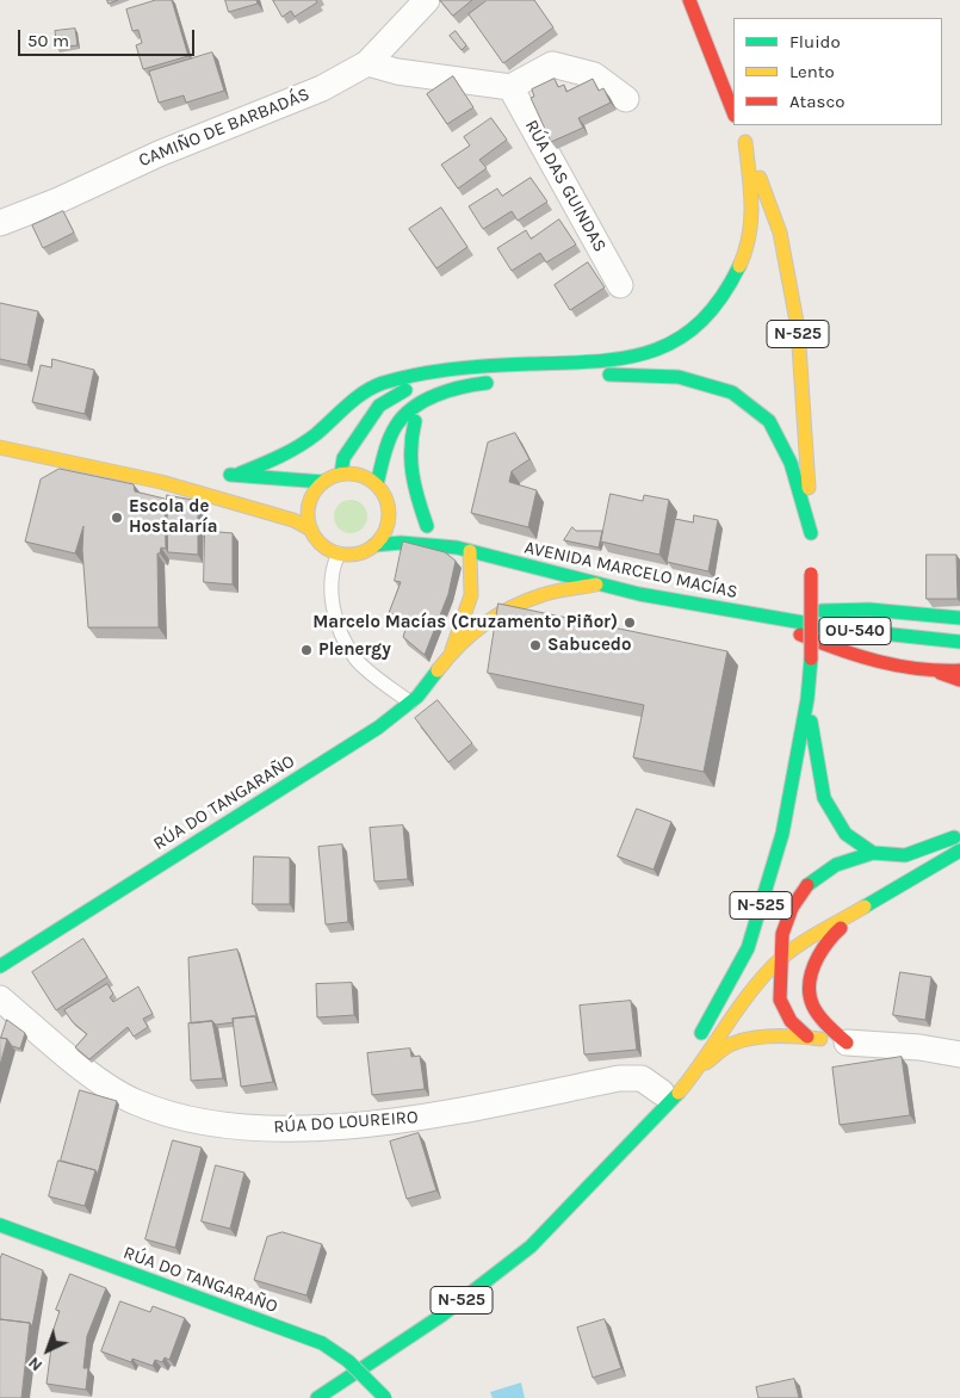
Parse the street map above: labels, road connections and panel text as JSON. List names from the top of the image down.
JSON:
{
  "streets": {
    "main road": [
      "N-525",
      "AVENIDA MARCELO MACÍAS",
      "OU-540",
      "RÚA DO TANGARAÑO"
    ],
    "street": ["CAMIÑO DE BARBADÁS", "RÚA DAS GUINDAS", "RÚA DO LOUREIRO"]
  },
  "crossings": [
    ["N-525", "RÚA DO LOUREIRO"],
    ["AVENIDA MARCELO MACÍAS", "OU-540"],
    ["AVENIDA MARCELO MACÍAS", "RÚA DO TANGARAÑO"],
    ["OU-540", "RÚA DO TANGARAÑO"]
  ],
  "places": [
    "Escola de Hostalaría",
    "Marcelo Macías (Cruzamento Piñor)",
    "Sabucedo",
    "Plenergy"
  ],
  "legend": ["Fluido", "Lento", "Atasco"],
  "scale_bar": "50 m",
  "north": "bottom left"
}
